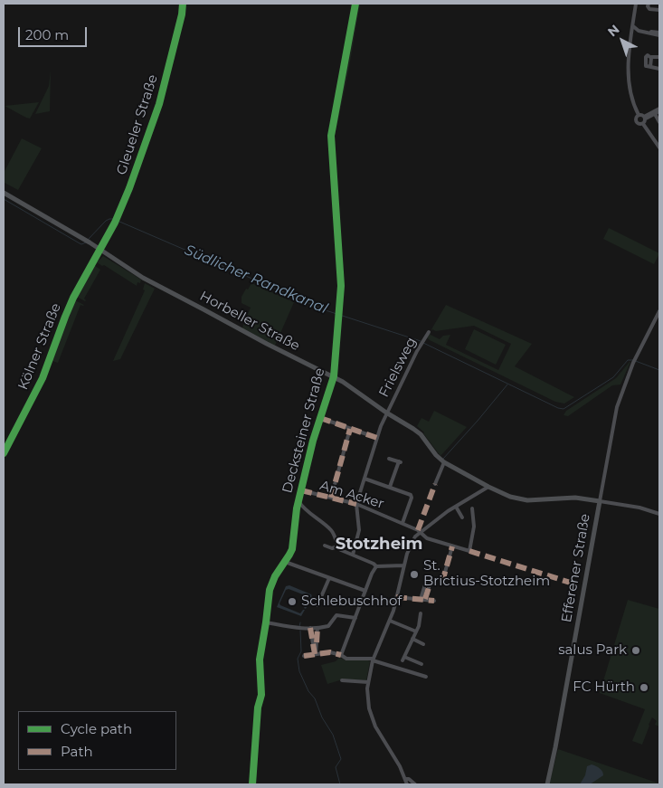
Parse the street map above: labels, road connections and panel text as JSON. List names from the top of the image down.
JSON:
{
  "streets": {
    "main road": ["Horbeller Straße", "Efferener Straße"],
    "street": [
      "Gleueler Straße",
      "Kölner Straße",
      "Frielsweg",
      "Decksteiner Straße",
      "Am Acker"
    ]
  },
  "crossings": [
    ["Gleueler Straße", "Horbeller Straße"],
    ["Gleueler Straße", "Kölner Straße"],
    ["Horbeller Straße", "Kölner Straße"],
    ["Horbeller Straße", "Frielsweg"],
    ["Horbeller Straße", "Decksteiner Straße"],
    ["Horbeller Straße", "Efferener Straße"],
    ["Frielsweg", "Am Acker"],
    ["Decksteiner Straße", "Am Acker"]
  ],
  "districts": ["Stotzheim"],
  "water": ["Südlicher Randkanal"],
  "places": [
    "St. Brictius-Stotzheim",
    "Schlebuschhof",
    "salus Park",
    "FC Hürth"
  ],
  "legend": ["Cycle path", "Path"],
  "scale_bar": "200 m",
  "north": "top left"
}
